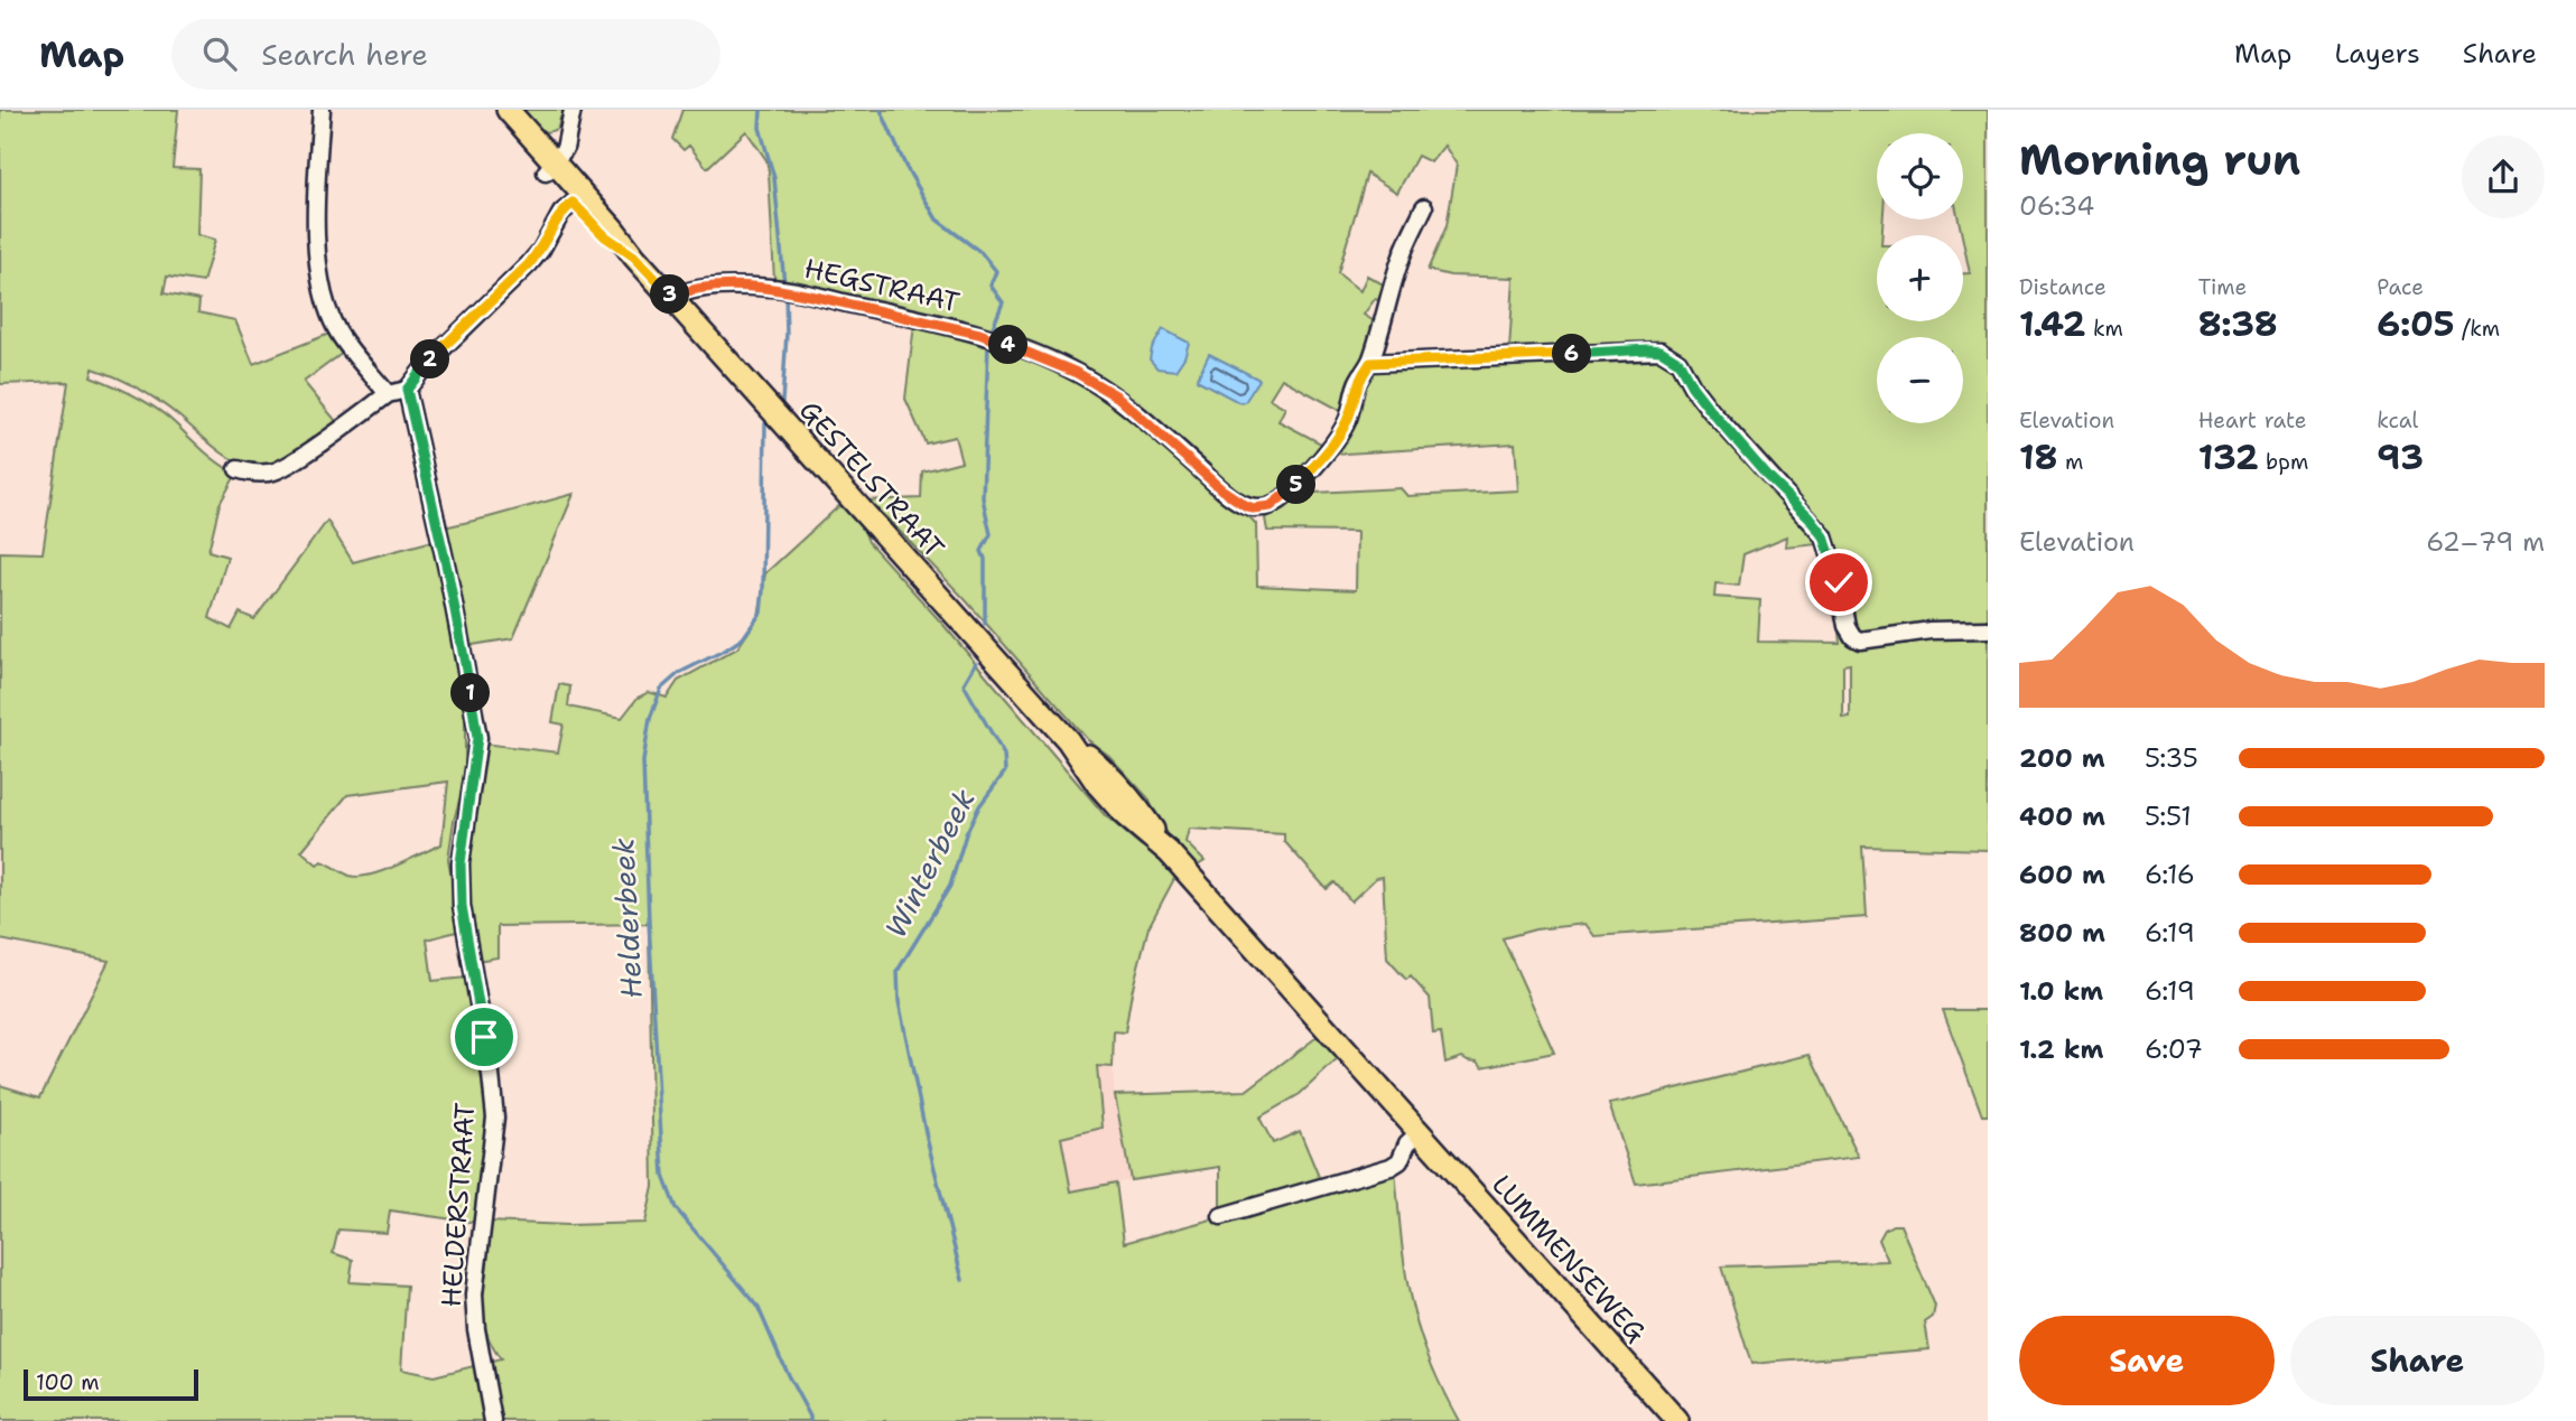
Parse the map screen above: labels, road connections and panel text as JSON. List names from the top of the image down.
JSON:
{
  "streets": {
    "main road": ["GESTELSTRAAT", "LUMMENSEWEG"],
    "street": ["HEGSTRAAT", "HELDERSTRAAT"]
  },
  "crossings": [
    ["HEGSTRAAT", "GESTELSTRAAT"],
    ["GESTELSTRAAT", "LUMMENSEWEG"]
  ],
  "water": ["Winterbeek", "Helderbeek"],
  "scale_bar": "100 m",
  "page": {
    "header": "Map",
    "search": "Search here",
    "nav": ["Map", "Layers", "Share"],
    "heading": ["Morning run", "06:34"],
    "map_buttons": ["+", "−"],
    "stats": [
      ["Distance", "1.42 km"],
      ["Time", "8:38"],
      ["Pace", "6:05 /km"],
      ["Elevation", "18 m"],
      ["Heart rate", "132 bpm"],
      ["kcal", "93"]
    ],
    "pins": [
      "3",
      "4",
      "6",
      "2",
      "5",
      "1"
    ],
    "chart": ["Elevation", "62–79 m"],
    "list": [
      {
        "name": "200 m",
        "note": "5:35"
      },
      {
        "name": "400 m",
        "note": "5:51"
      },
      {
        "name": "600 m",
        "note": "6:16"
      },
      {
        "name": "800 m",
        "note": "6:19"
      },
      {
        "name": "1.0 km",
        "note": "6:19"
      },
      {
        "name": "1.2 km",
        "note": "6:07"
      }
    ],
    "buttons": ["Save", "Share"],
    "scale": "100 m"
  }
}
